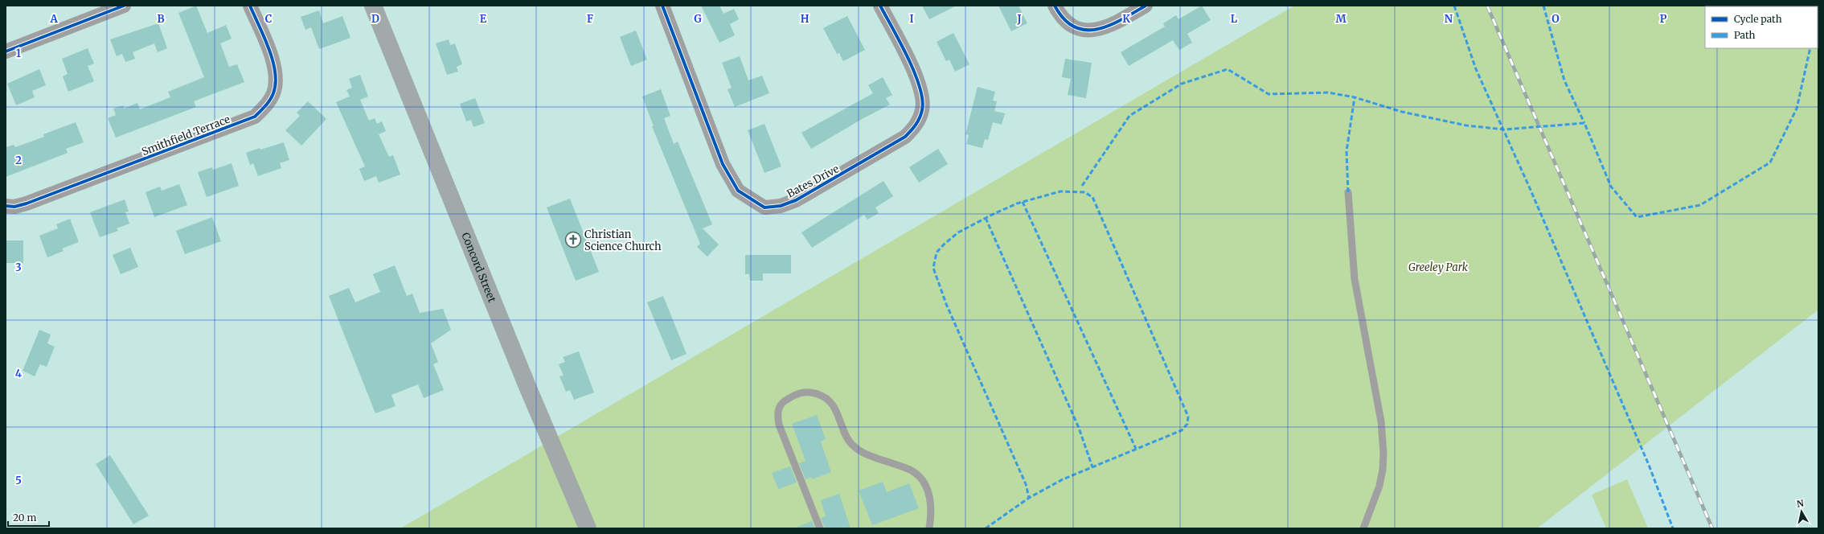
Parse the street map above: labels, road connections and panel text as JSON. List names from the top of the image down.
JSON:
{
  "streets": {
    "main road": ["Concord Street"],
    "street": ["Smithfield Terrace", "Bates Drive"]
  },
  "parks": ["Greeley Park"],
  "places": {
    "church": ["Christian Science Church"]
  },
  "legend": ["Cycle path", "Path"],
  "scale_bar": "20 m",
  "north": "top",
  "grid": {
    "columns": [
      "A",
      "B",
      "C",
      "D",
      "E",
      "F",
      "G",
      "H",
      "I",
      "J",
      "K",
      "L",
      "M",
      "N",
      "O",
      "P"
    ],
    "rows": [
      "1",
      "2",
      "3",
      "4",
      "5"
    ]
  }
}
